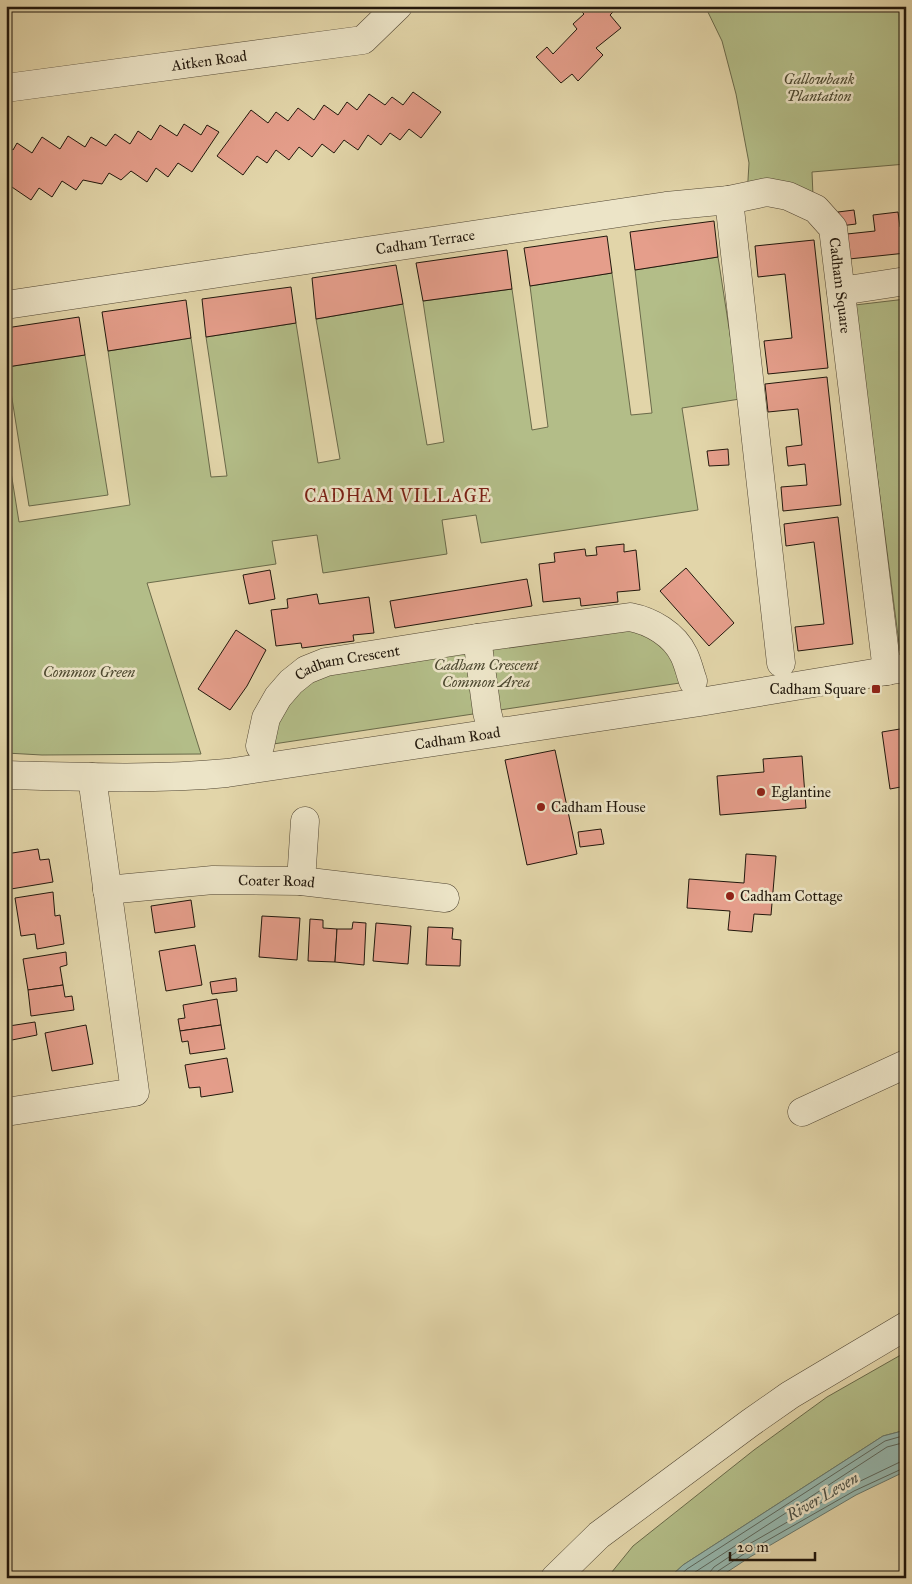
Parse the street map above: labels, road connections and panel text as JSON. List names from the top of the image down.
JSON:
{
  "streets": {
    "street": [
      "Aitken Road",
      "Cadham Terrace",
      "Cadham Square",
      "Cadham Crescent",
      "Cadham Road",
      "Coater Road"
    ]
  },
  "crossings": [
    ["Cadham Terrace", "Cadham Square"],
    ["Cadham Square", "Cadham Road"]
  ],
  "districts": ["CADHAM VILLAGE"],
  "water": ["River Leven"],
  "parks": ["Gallowbank Plantation", "Cadham Crescent Common Area", "Common Green"],
  "places": {
    "transit": ["Cadham Square"],
    "other": ["Eglantine", "Cadham House", "Cadham Cottage"]
  },
  "scale_bar": "20 m"
}
